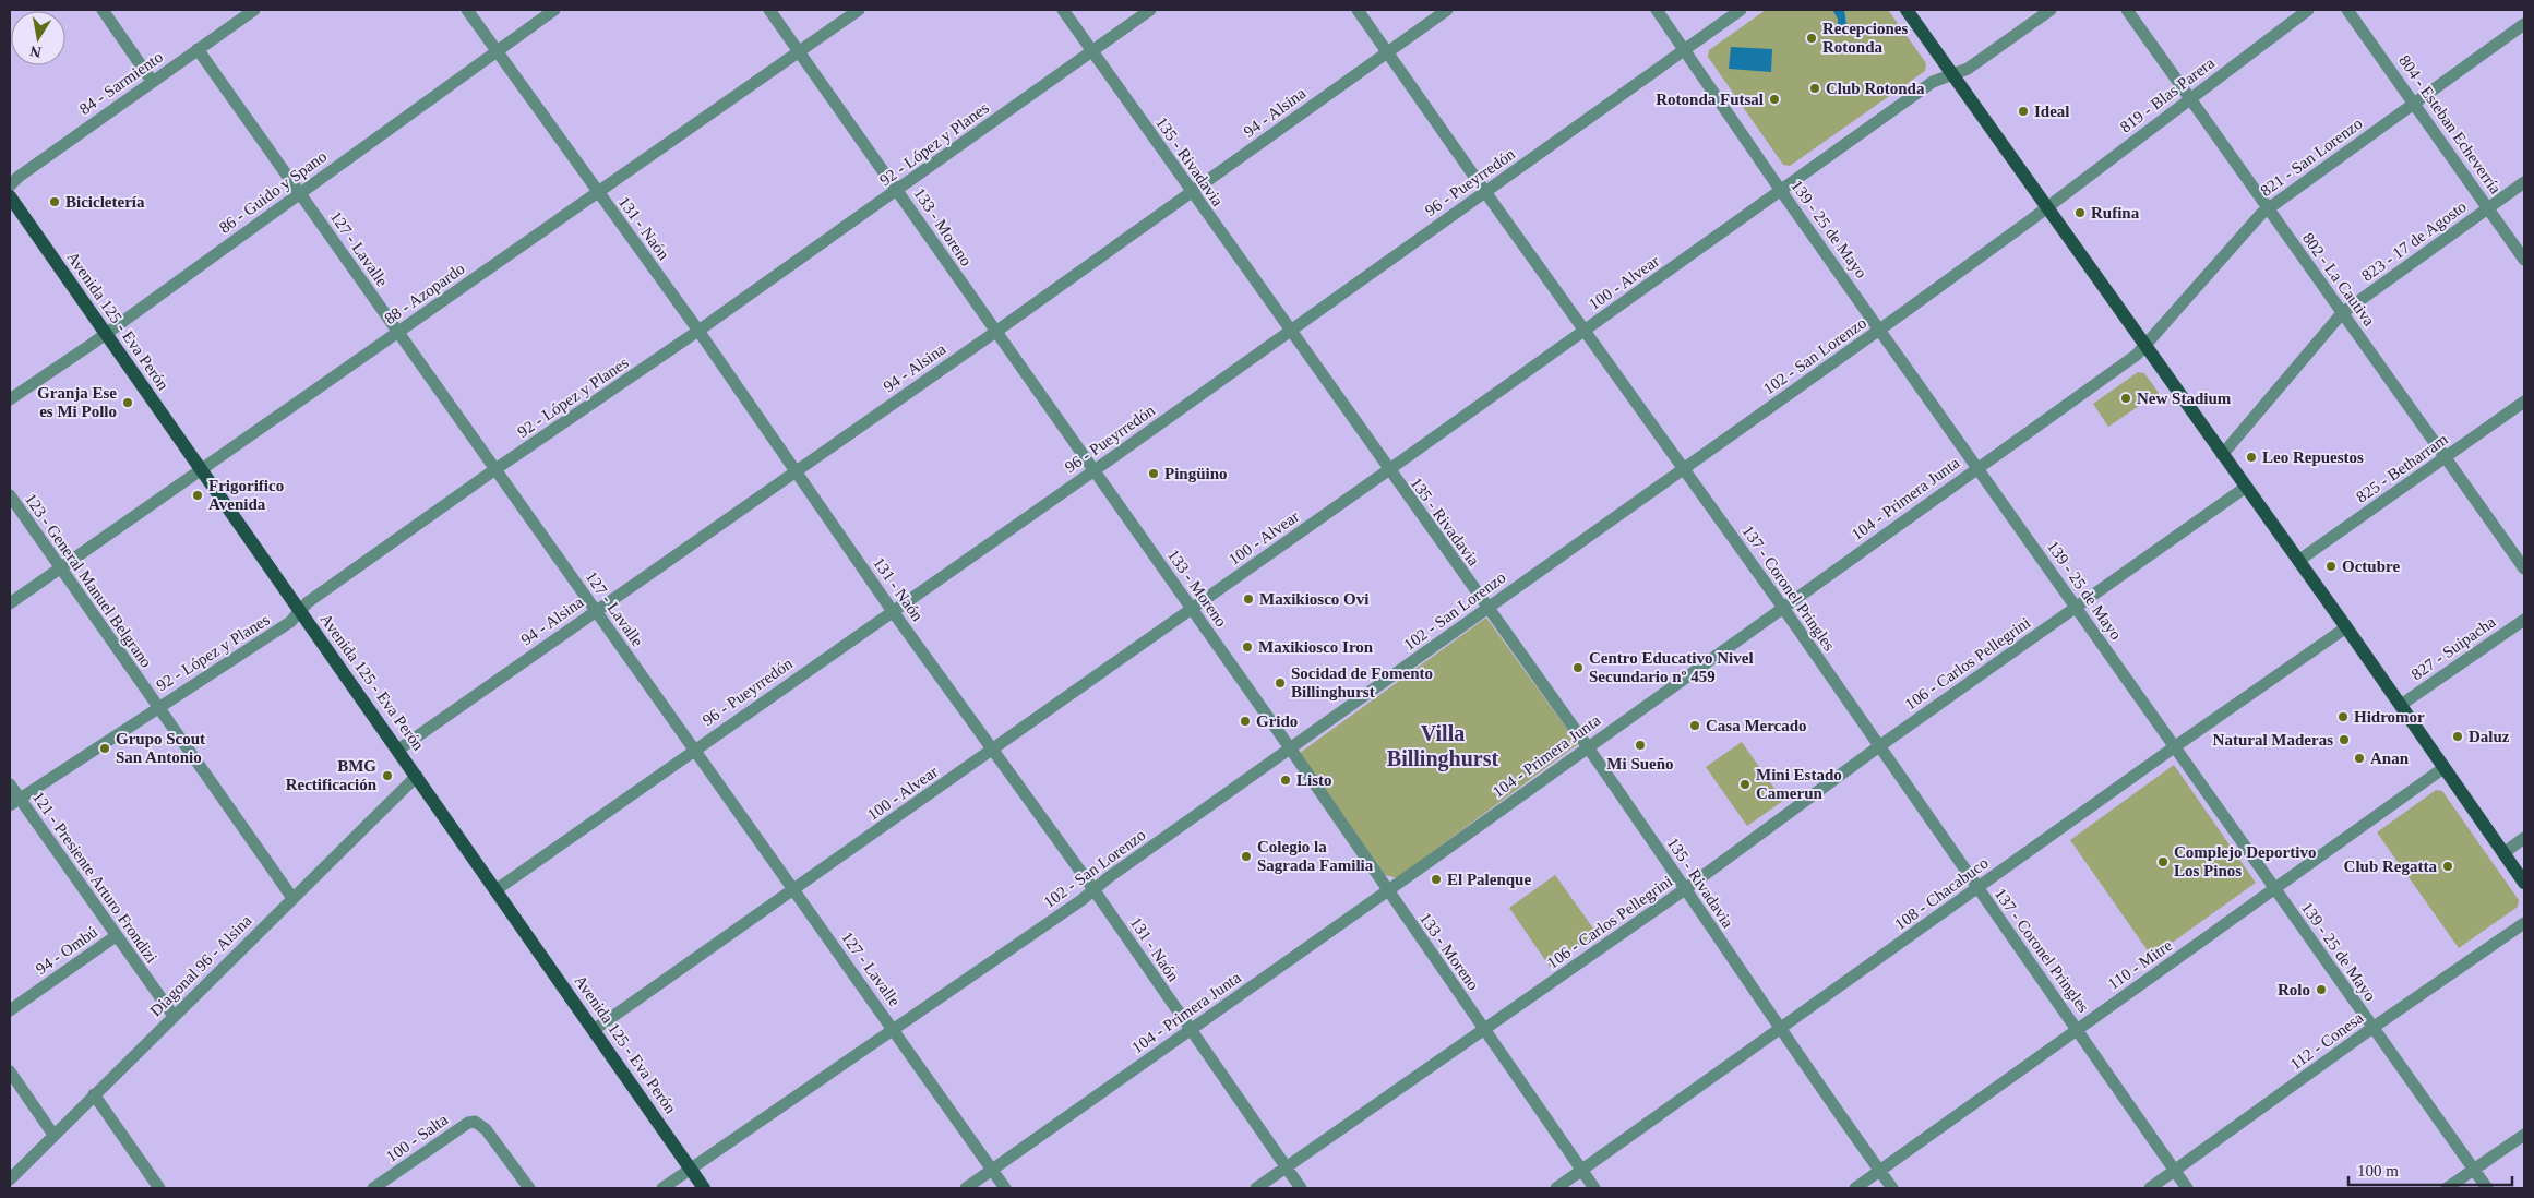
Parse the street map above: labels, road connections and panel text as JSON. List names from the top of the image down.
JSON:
{
  "streets": {
    "main road": ["Avenida 125 - Eva Perón"],
    "street": [
      "84 - Sarmiento",
      "819 - Blas Parera",
      "94 - Alsina",
      "804 - Esteban Echeverría",
      "92 - López y Planes",
      "821 - San Lorenzo",
      "135 - Rivadavia",
      "96 - Pueyrredón",
      "86 - Guido y Spano",
      "133 - Moreno",
      "131 - Naón",
      "139 - 25 de Mayo",
      "823 - 17 de Agosto",
      "127 - Lavalle",
      "802 - La Cautiva",
      "100 - Alvear",
      "88 - Azopardo",
      "102 - San Lorenzo",
      "825 - Betharram",
      "104 - Primera Junta",
      "123 - General Manuel Belgrano",
      "137 - Coronel Pringles",
      "827 - Suipacha",
      "106 - Carlos Pellegrini",
      "121 - Presiente Arturo Frondizi",
      "108 - Chacabuco",
      "94 - Ombú",
      "110 - Mitre",
      "Diagonal 96 - Alsina",
      "112 - Conesa",
      "100 - Salta"
    ]
  },
  "crossings": [
    ["84 - Sarmiento", "127 - Lavalle"],
    ["819 - Blas Parera", "802 - La Cautiva"],
    ["819 - Blas Parera", "102 - San Lorenzo"],
    ["94 - Alsina", "135 - Rivadavia"],
    ["94 - Alsina", "133 - Moreno"],
    ["94 - Alsina", "131 - Naón"],
    ["94 - Alsina", "127 - Lavalle"],
    ["94 - Alsina", "Avenida 125 - Eva Perón"],
    ["94 - Alsina", "137 - Coronel Pringles"],
    ["804 - Esteban Echeverría", "821 - San Lorenzo"],
    ["804 - Esteban Echeverría", "823 - 17 de Agosto"],
    ["92 - López y Planes", "135 - Rivadavia"],
    ["92 - López y Planes", "133 - Moreno"],
    ["92 - López y Planes", "131 - Naón"],
    ["92 - López y Planes", "127 - Lavalle"],
    ["92 - López y Planes", "Avenida 125 - Eva Perón"],
    ["92 - López y Planes", "123 - General Manuel Belgrano"],
    ["92 - López y Planes", "121 - Presiente Arturo Frondizi"],
    ["821 - San Lorenzo", "802 - La Cautiva"],
    ["821 - San Lorenzo", "104 - Primera Junta"],
    ["135 - Rivadavia", "96 - Pueyrredón"],
    ["135 - Rivadavia", "100 - Alvear"],
    ["135 - Rivadavia", "102 - San Lorenzo"],
    ["135 - Rivadavia", "104 - Primera Junta"],
    ["135 - Rivadavia", "106 - Carlos Pellegrini"],
    ["135 - Rivadavia", "108 - Chacabuco"],
    ["135 - Rivadavia", "110 - Mitre"],
    ["96 - Pueyrredón", "133 - Moreno"],
    ["96 - Pueyrredón", "131 - Naón"],
    ["96 - Pueyrredón", "139 - 25 de Mayo"],
    ["96 - Pueyrredón", "127 - Lavalle"],
    ["96 - Pueyrredón", "Avenida 125 - Eva Perón"],
    ["96 - Pueyrredón", "137 - Coronel Pringles"],
    ["86 - Guido y Spano", "131 - Naón"],
    ["86 - Guido y Spano", "127 - Lavalle"],
    ["86 - Guido y Spano", "Avenida 125 - Eva Perón"],
    ["133 - Moreno", "100 - Alvear"],
    ["133 - Moreno", "88 - Azopardo"],
    ["133 - Moreno", "102 - San Lorenzo"],
    ["133 - Moreno", "104 - Primera Junta"],
    ["133 - Moreno", "106 - Carlos Pellegrini"],
    ["133 - Moreno", "108 - Chacabuco"],
    ["131 - Naón", "100 - Alvear"],
    ["131 - Naón", "88 - Azopardo"],
    ["131 - Naón", "102 - San Lorenzo"],
    ["131 - Naón", "104 - Primera Junta"],
    ["131 - Naón", "106 - Carlos Pellegrini"],
    ["139 - 25 de Mayo", "100 - Alvear"],
    ["139 - 25 de Mayo", "102 - San Lorenzo"],
    ["139 - 25 de Mayo", "104 - Primera Junta"],
    ["139 - 25 de Mayo", "106 - Carlos Pellegrini"],
    ["139 - 25 de Mayo", "108 - Chacabuco"],
    ["139 - 25 de Mayo", "110 - Mitre"],
    ["139 - 25 de Mayo", "112 - Conesa"],
    ["823 - 17 de Agosto", "802 - La Cautiva"],
    ["127 - Lavalle", "100 - Alvear"],
    ["127 - Lavalle", "88 - Azopardo"],
    ["127 - Lavalle", "102 - San Lorenzo"],
    ["127 - Lavalle", "104 - Primera Junta"],
    ["802 - La Cautiva", "825 - Betharram"],
    ["100 - Alvear", "Avenida 125 - Eva Perón"],
    ["100 - Alvear", "137 - Coronel Pringles"],
    ["88 - Azopardo", "Avenida 125 - Eva Perón"],
    ["88 - Azopardo", "123 - General Manuel Belgrano"],
    ["Avenida 125 - Eva Perón", "102 - San Lorenzo"],
    ["Avenida 125 - Eva Perón", "Diagonal 96 - Alsina"],
    ["102 - San Lorenzo", "137 - Coronel Pringles"],
    ["104 - Primera Junta", "137 - Coronel Pringles"],
    ["123 - General Manuel Belgrano", "Diagonal 96 - Alsina"],
    ["137 - Coronel Pringles", "106 - Carlos Pellegrini"],
    ["137 - Coronel Pringles", "108 - Chacabuco"],
    ["137 - Coronel Pringles", "110 - Mitre"],
    ["137 - Coronel Pringles", "112 - Conesa"],
    ["121 - Presiente Arturo Frondizi", "94 - Ombú"],
    ["121 - Presiente Arturo Frondizi", "Diagonal 96 - Alsina"]
  ],
  "districts": ["Villa Billinghurst"],
  "places": [
    "Recepciones Rotonda",
    "Club Rotonda",
    "Rotonda Futsal",
    "Ideal",
    "Bicicletería",
    "Rufina",
    "New Stadium",
    "Granja Ese es Mi Pollo",
    "Leo Repuestos",
    "Pingüino",
    "Frigorifico Avenida",
    "Octubre",
    "Maxikiosco Ovi",
    "Maxikiosco Iron",
    "Centro Educativo Nivel Secundario nº 459",
    "Socidad de Fomento Billinghurst",
    "Hidromor",
    "Grido",
    "Casa Mercado",
    "Daluz",
    "Natural Maderas",
    "Mi Sueño",
    "Grupo Scout San Antonio",
    "Anan",
    "BMG Rectificación",
    "Listo",
    "Mini Estado Camerun",
    "Colegio la Sagrada Familia",
    "Complejo Deportivo Los Pinos",
    "Club Regatta",
    "El Palenque",
    "Rolo"
  ],
  "scale_bar": "100 m",
  "north": "bottom"
}
